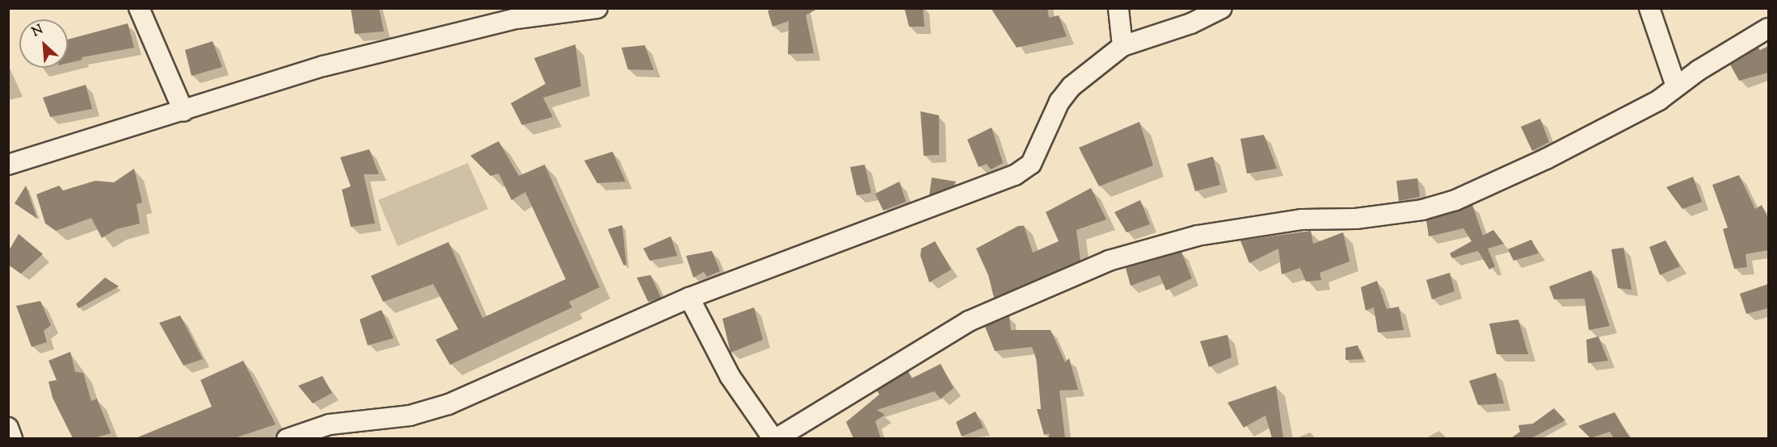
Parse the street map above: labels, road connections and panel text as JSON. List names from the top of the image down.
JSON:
{
  "north": "top left"
}
